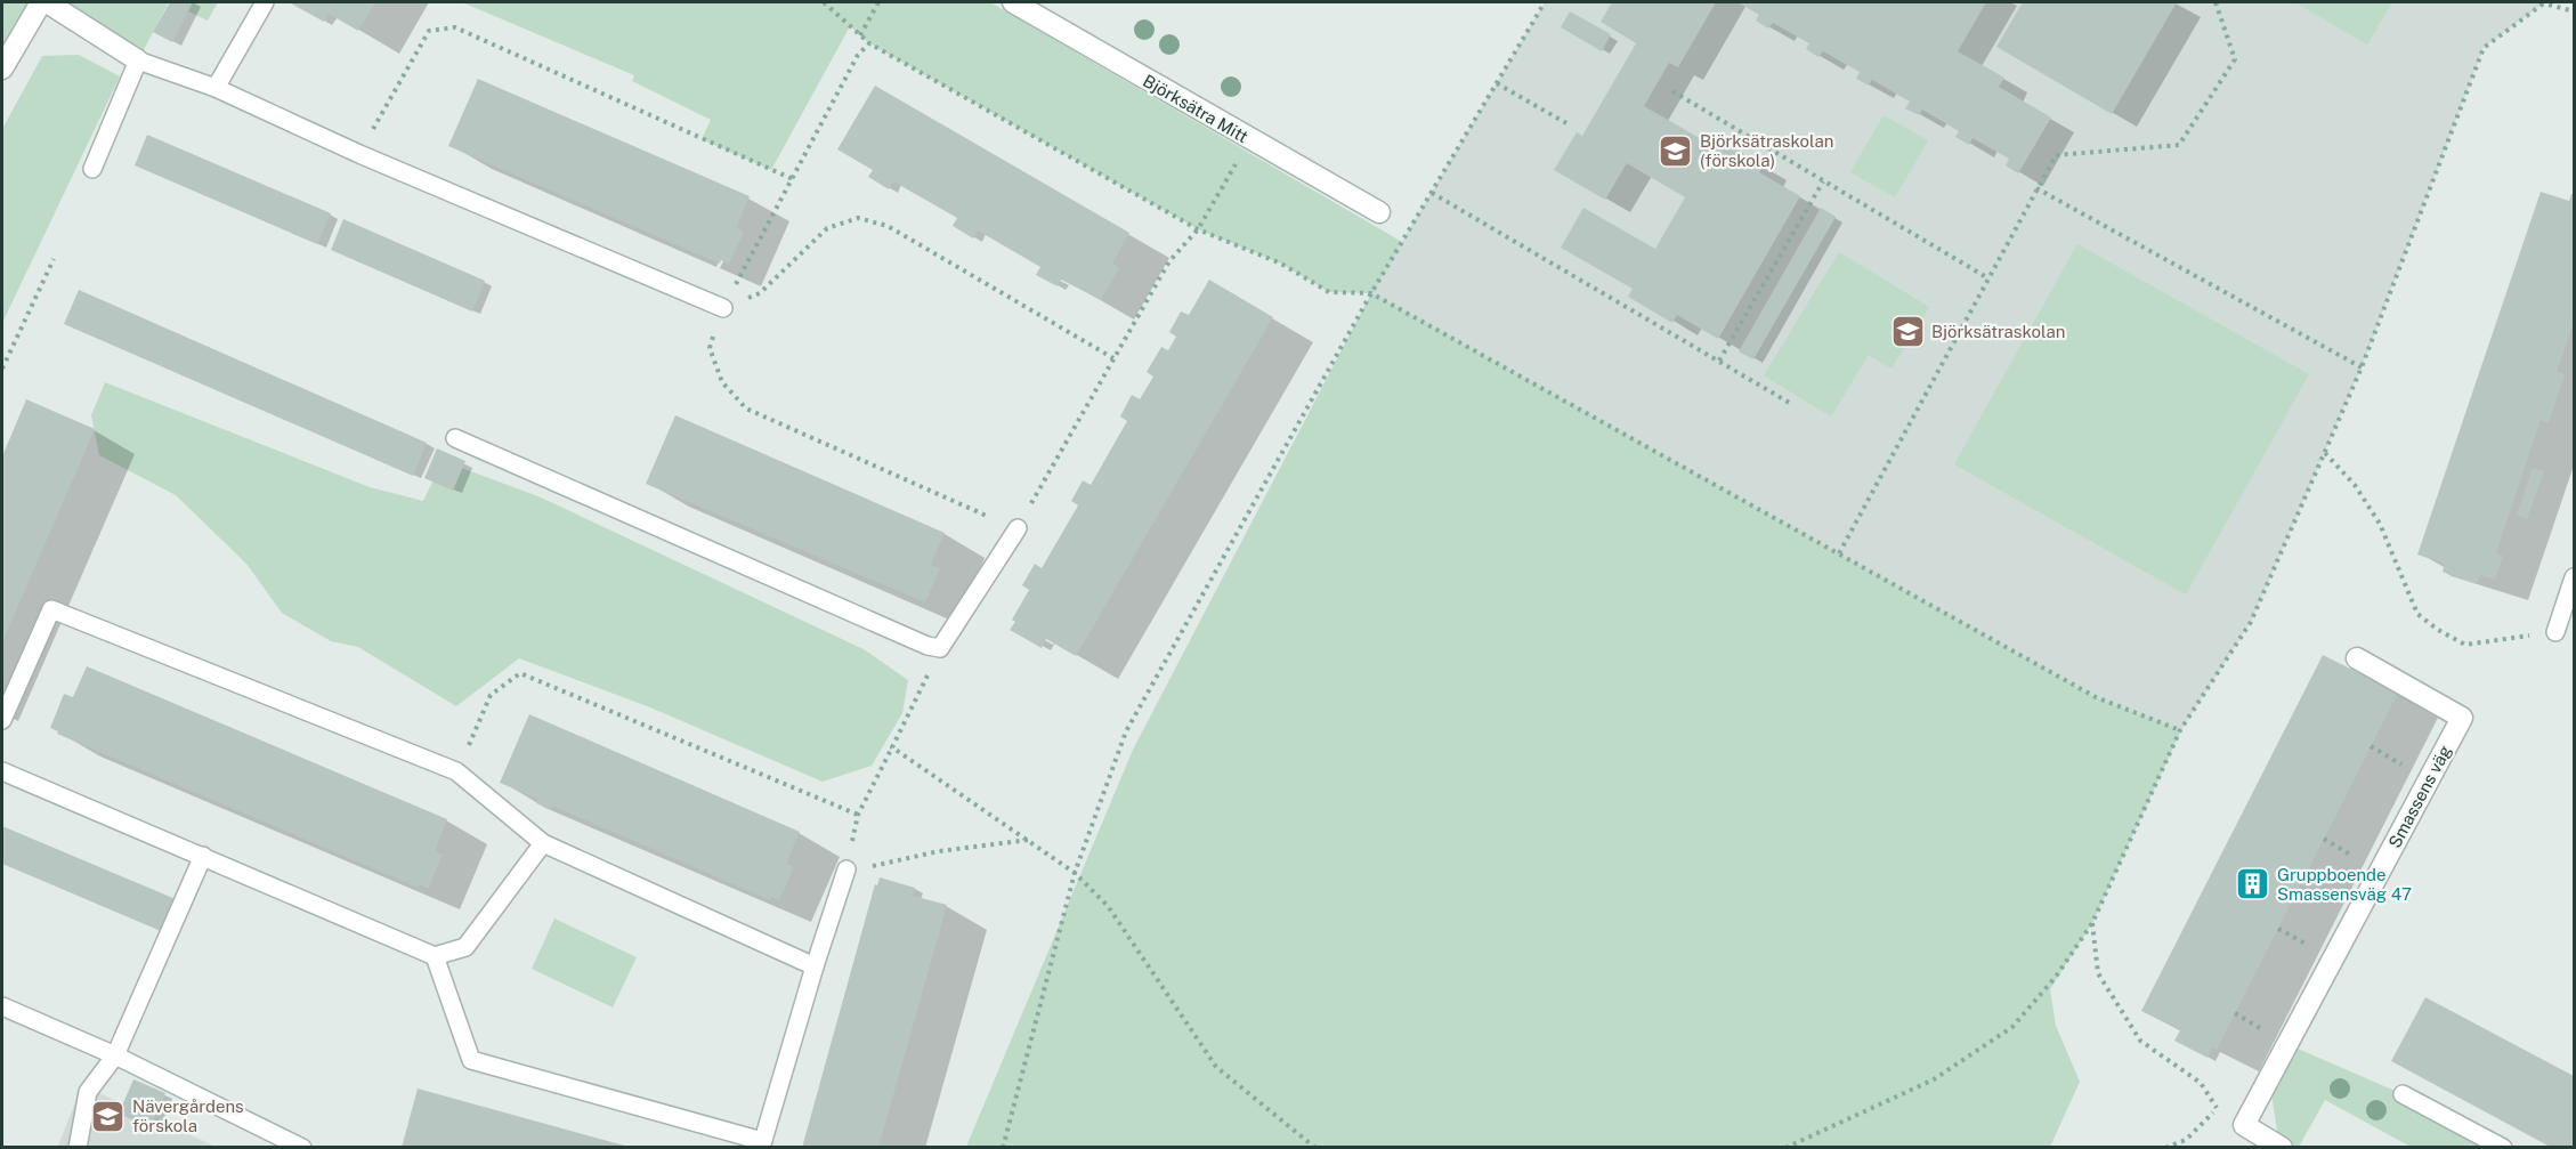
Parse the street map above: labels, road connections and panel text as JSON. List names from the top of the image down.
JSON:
{
  "streets": {
    "street": ["Björksätra Mitt", "Smassens väg"]
  },
  "places": {
    "school or university": ["Björksätraskolan (förskola)", "Björksätraskolan", "Nävergårdens förskola"],
    "building": ["Gruppboende Smassensväg 47"]
  }
}
